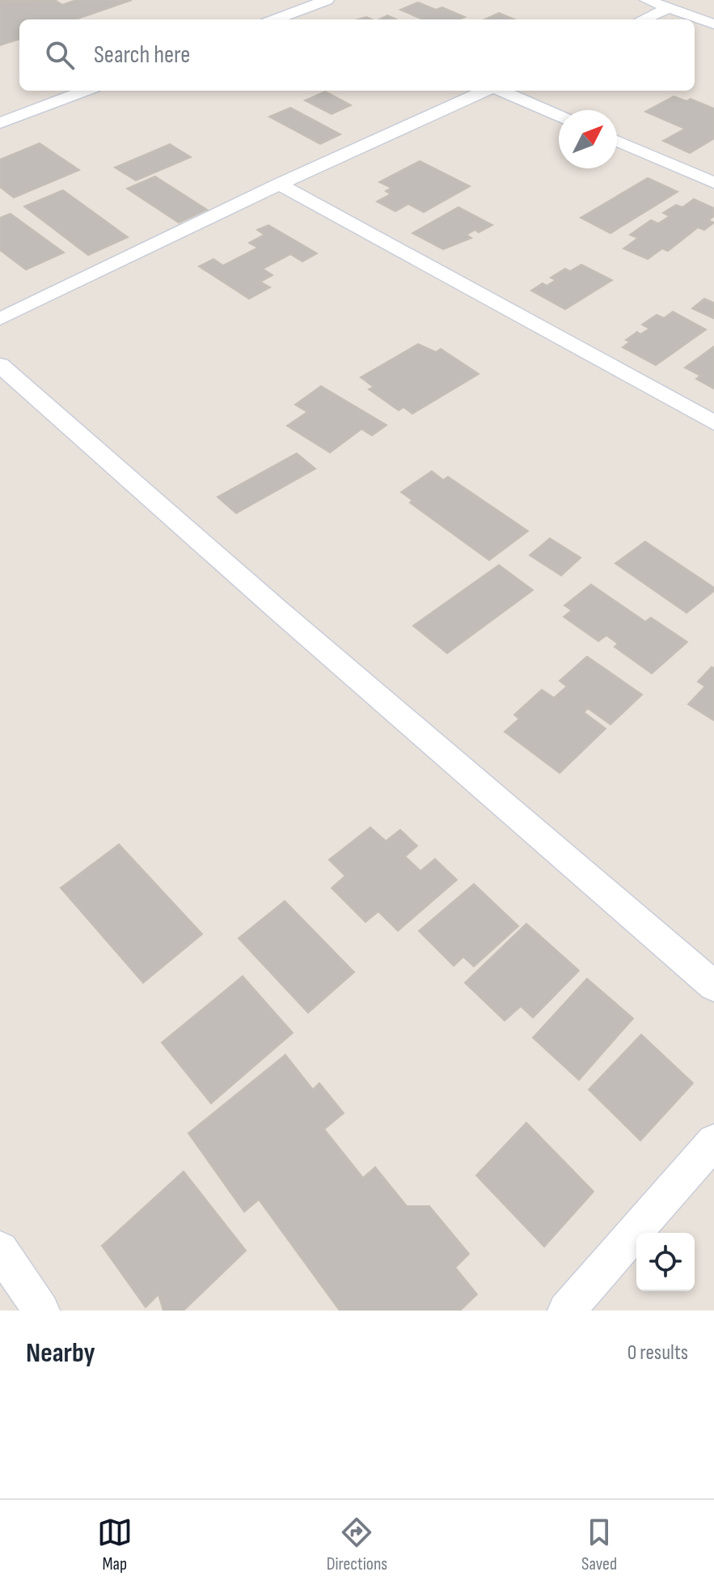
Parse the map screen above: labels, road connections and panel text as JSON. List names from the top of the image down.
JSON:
{
  "north": "top right",
  "page": {
    "search": "Search here",
    "heading": ["Nearby", "0 results"],
    "nav": ["Map", "Directions", "Saved"]
  }
}
